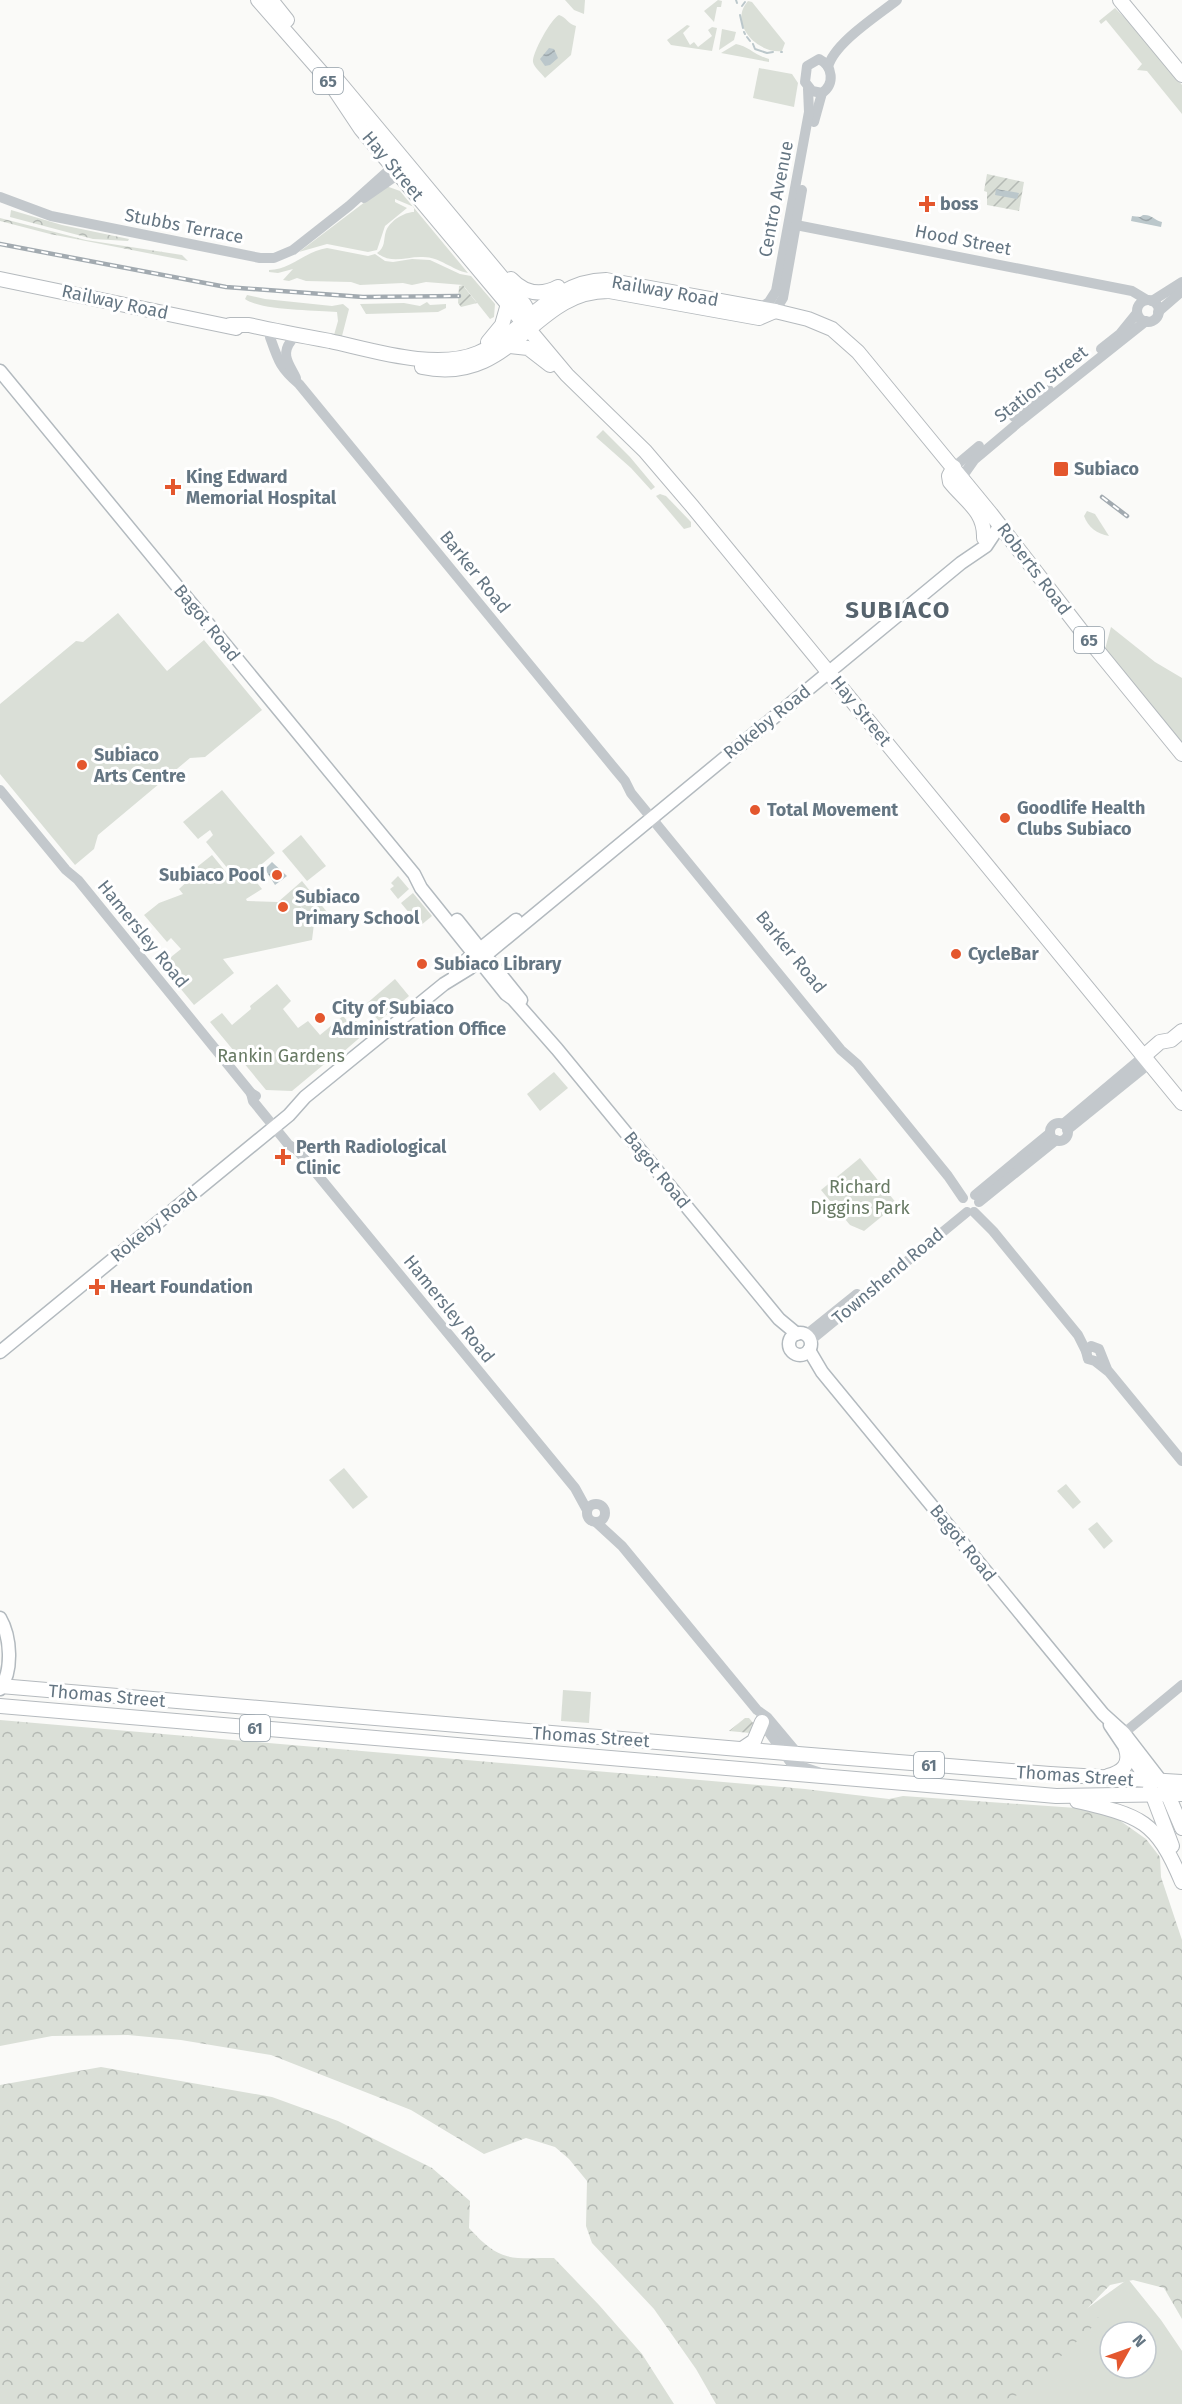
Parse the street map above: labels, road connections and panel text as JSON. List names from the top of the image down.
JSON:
{
  "streets": {
    "main road": [
      "65",
      "Hay Street",
      "Railway Road",
      "Roberts Road",
      "Bagot Road",
      "Rokeby Road",
      "Thomas Street",
      "61"
    ],
    "street": [
      "Centro Avenue",
      "Stubbs Terrace",
      "Hood Street",
      "Station Street",
      "Barker Road",
      "Hamersley Road",
      "Townshend Road"
    ]
  },
  "crossings": [
    ["Hay Street", "Stubbs Terrace"],
    ["Hay Street", "Railway Road"],
    ["Hay Street", "Rokeby Road"],
    ["Hay Street", "Townshend Road"],
    ["Centro Avenue", "Hood Street"],
    ["Centro Avenue", "Railway Road"],
    ["Hood Street", "Station Street"],
    ["Railway Road", "Station Street"],
    ["Railway Road", "Roberts Road"],
    ["Railway Road", "Barker Road"],
    ["Station Street", "Roberts Road"],
    ["Roberts Road", "Rokeby Road"],
    ["Barker Road", "Rokeby Road"],
    ["Barker Road", "Townshend Road"],
    ["Bagot Road", "Rokeby Road"],
    ["Bagot Road", "Townshend Road"],
    ["Bagot Road", "Thomas Street"],
    ["Rokeby Road", "Hamersley Road"]
  ],
  "districts": ["SUBIACO"],
  "parks": ["Rankin Gardens", "Richard Diggins Park"],
  "places": {
    "health": [
      "boss",
      "King Edward Memorial Hospital",
      "Perth Radiological Clinic",
      "Heart Foundation"
    ],
    "transit": ["Subiaco"],
    "other": [
      "Subiaco Arts Centre",
      "Total Movement",
      "Goodlife Health Clubs Subiaco",
      "Subiaco Pool",
      "Subiaco Primary School",
      "CycleBar",
      "Subiaco Library",
      "City of Subiaco Administration Office"
    ]
  },
  "north": "top right"
}
